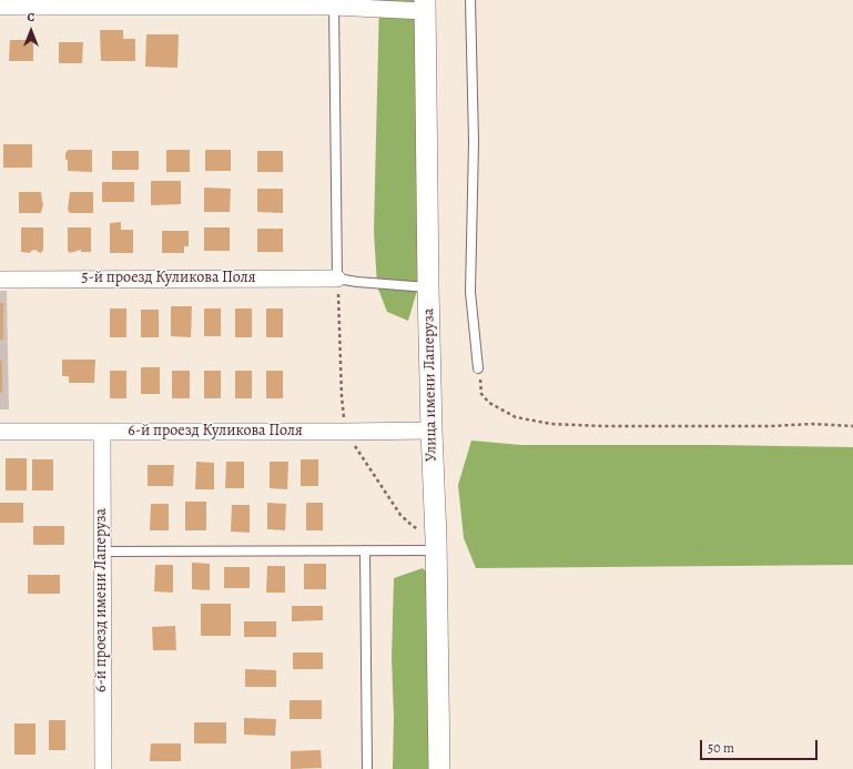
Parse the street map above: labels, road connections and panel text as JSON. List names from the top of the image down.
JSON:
{
  "streets": {
    "street": [
      "5-й проезд Куликова Поля",
      "Улица имени Лаперуза",
      "6-й проезд Куликова Поля",
      "6-й проезд имени Лаперуза"
    ]
  },
  "crossings": [
    ["Улица имени Лаперуза", "6-й проезд Куликова Поля"],
    ["6-й проезд Куликова Поля", "6-й проезд имени Лаперуза"]
  ],
  "scale_bar": "50 m",
  "north": "top"
}
